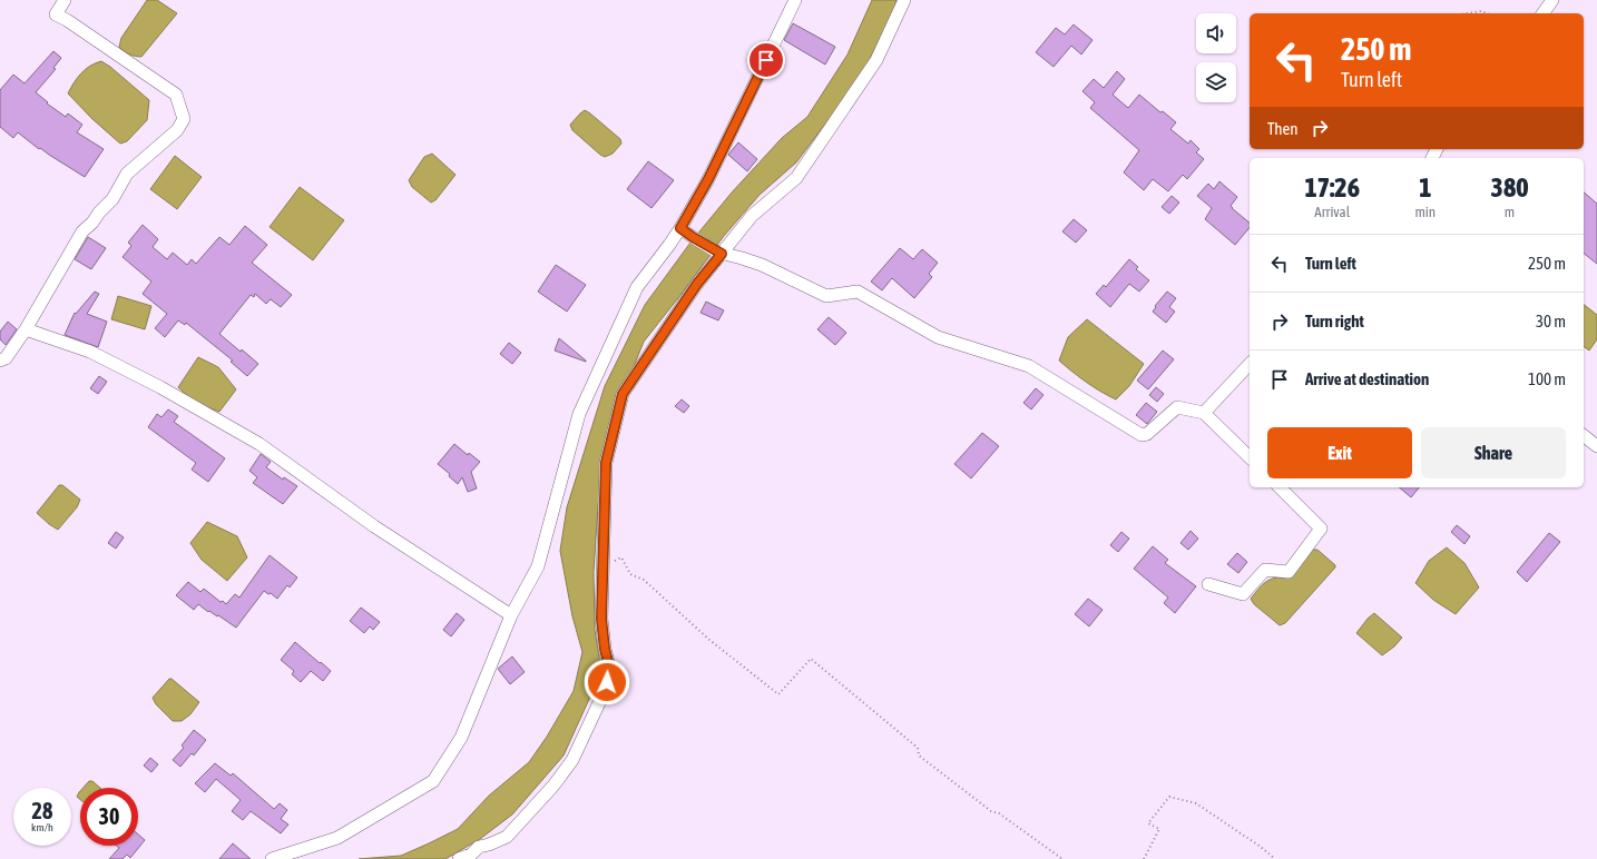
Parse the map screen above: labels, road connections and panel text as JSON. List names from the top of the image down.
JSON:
{
  "page": {
    "turn": ["250 m", "Turn left"],
    "then": "Then",
    "eta": [
      "17:26",
      "Arrival",
      "1",
      "min",
      "380",
      "m"
    ],
    "list": [
      {
        "name": "Turn left",
        "value": "250 m"
      },
      {
        "name": "Turn right",
        "value": "30 m"
      },
      {
        "name": "Arrive at destination",
        "value": "100 m"
      }
    ],
    "buttons": ["Exit", "Share"],
    "speed": "28 km/h",
    "limit": "30"
  }
}
